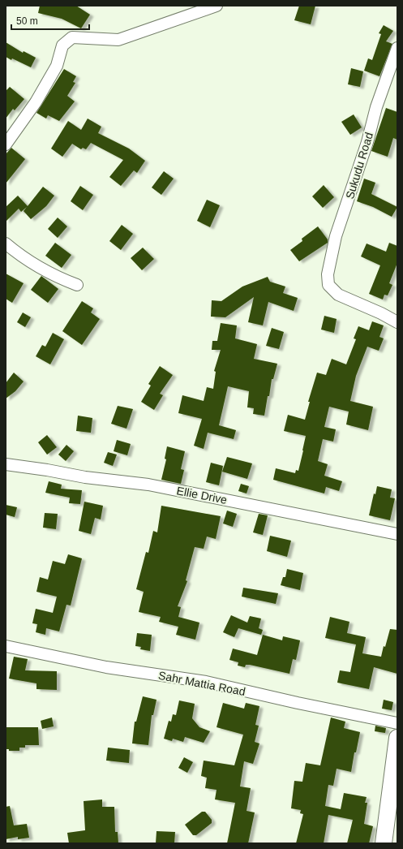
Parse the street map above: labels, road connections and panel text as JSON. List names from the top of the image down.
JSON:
{
  "streets": {
    "street": ["Sukudu Road", "Ellie Drive", "Sahr Mattia Road"]
  },
  "scale_bar": "50 m"
}
